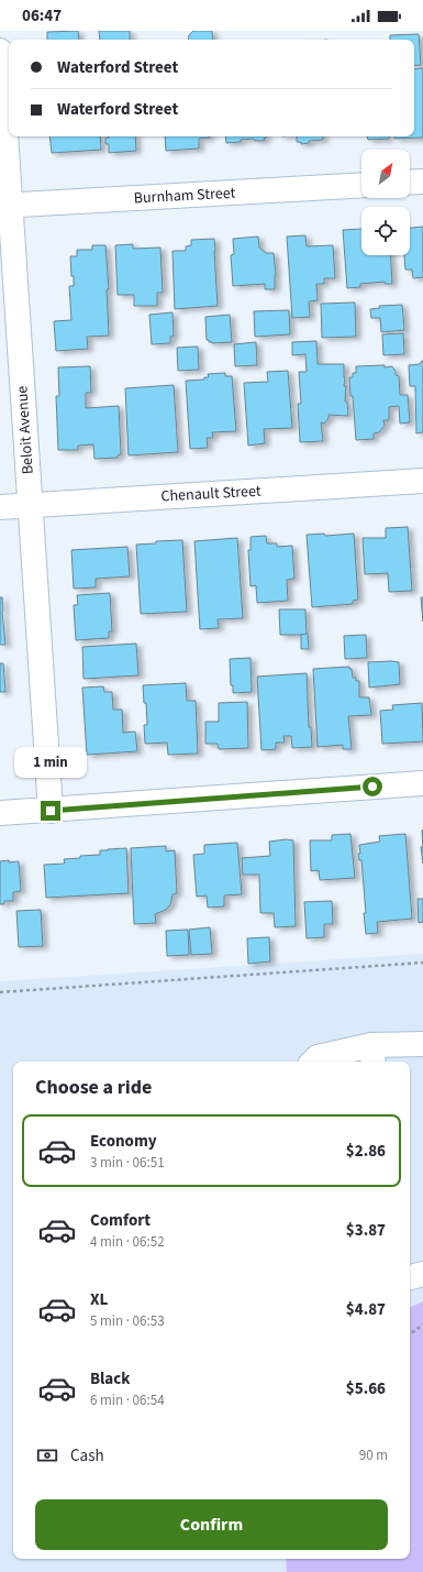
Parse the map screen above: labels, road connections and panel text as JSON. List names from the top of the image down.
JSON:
{
  "streets": {
    "street": ["Burnham Street", "Beloit Avenue", "Chenault Street"]
  },
  "crossings": [
    ["Burnham Street", "Beloit Avenue"],
    ["Beloit Avenue", "Chenault Street"]
  ],
  "north": "top right",
  "page": {
    "status": "06:47",
    "banner": ["Waterford Street", "Waterford Street"],
    "bubble": "1 min",
    "heading": "Choose a ride",
    "list": [
      {
        "name": "Economy",
        "note": "3 min · 06:51",
        "value": "$2.86"
      },
      {
        "name": "Comfort",
        "note": "4 min · 06:52",
        "value": "$3.87"
      },
      {
        "name": "XL",
        "note": "5 min · 06:53",
        "value": "$4.87"
      },
      {
        "name": "Black",
        "note": "6 min · 06:54",
        "value": "$5.66"
      }
    ],
    "pay": ["Cash", "90 m"],
    "buttons": "Confirm"
  }
}
